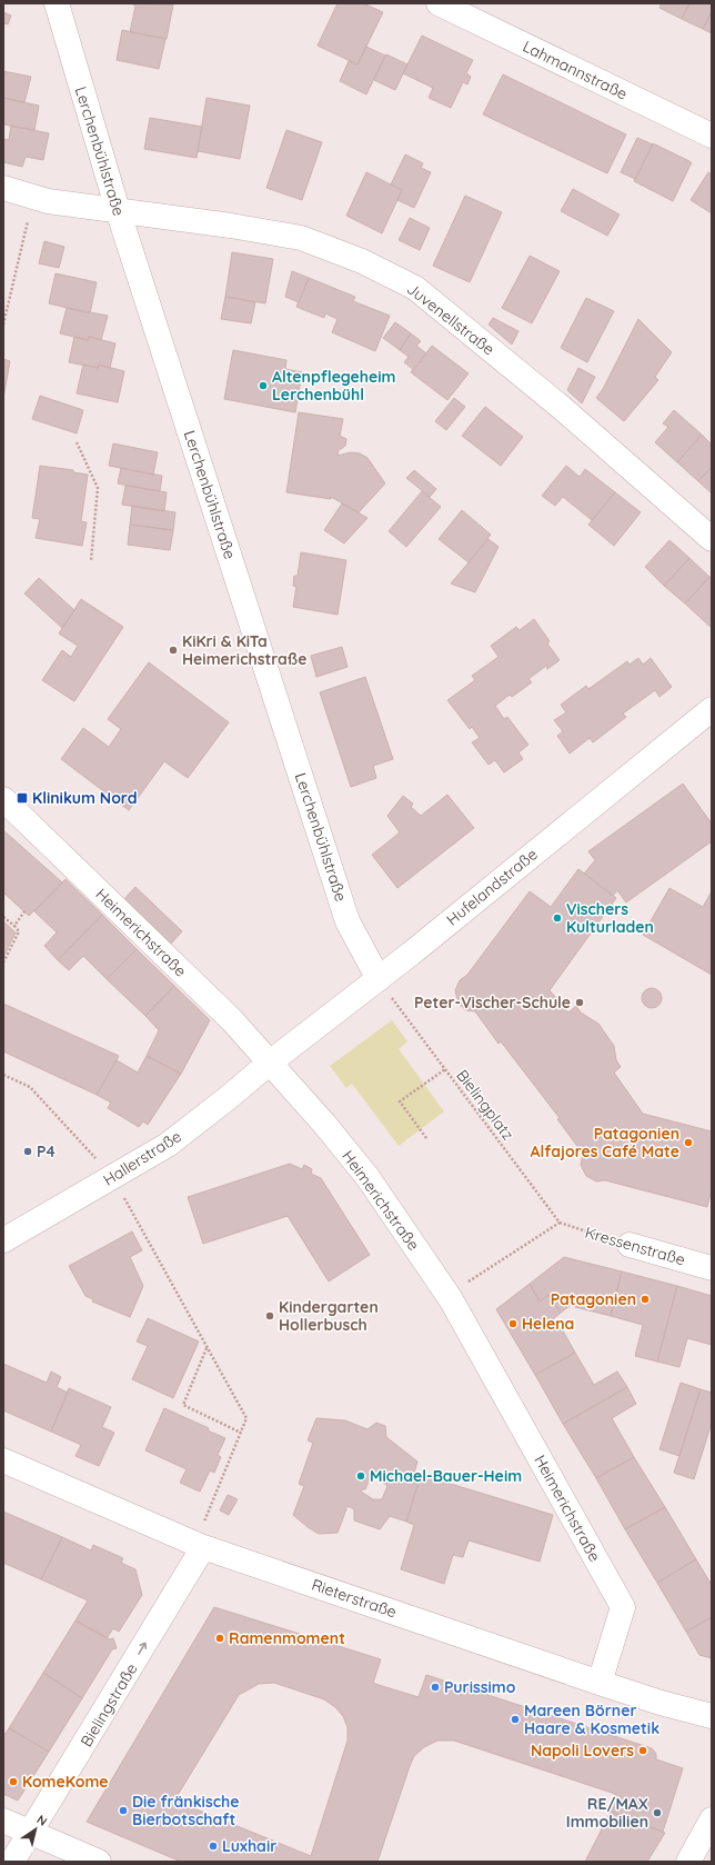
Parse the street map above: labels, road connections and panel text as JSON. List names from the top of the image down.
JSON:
{
  "streets": {
    "street": [
      "Lahmannstraße",
      "Lerchenbühlstraße",
      "Juvenellstraße",
      "Hufelandstraße",
      "Heimerichstraße",
      "Hallerstraße",
      "Kressenstraße",
      "Rieterstraße",
      "Bielingstraße"
    ],
    "path": ["Bielingplatz"]
  },
  "crossings": [
    ["Lerchenbühlstraße", "Juvenellstraße"],
    ["Lerchenbühlstraße", "Hufelandstraße"],
    ["Lerchenbühlstraße", "Bielingplatz"],
    ["Hufelandstraße", "Heimerichstraße"],
    ["Hufelandstraße", "Bielingplatz"],
    ["Hufelandstraße", "Hallerstraße"],
    ["Heimerichstraße", "Hallerstraße"],
    ["Heimerichstraße", "Rieterstraße"],
    ["Bielingplatz", "Kressenstraße"],
    ["Rieterstraße", "Bielingstraße"]
  ],
  "one_way": ["Bielingstraße"],
  "places": {
    "other": [
      "Altenpflegeheim Lerchenbühl",
      "KiKri & KiTa Heimerichstraße",
      "Vischers Kulturladen",
      "Peter-Vischer-Schule",
      "Patagonien Alfajores Café Mate",
      "P4",
      "Patagonien",
      "Kindergarten Hollerbusch",
      "Helena",
      "Michael-Bauer-Heim",
      "Ramenmoment",
      "Purissimo",
      "Mareen Börner Haare & Kosmetik",
      "Napoli Lovers",
      "KomeKome",
      "Die fränkische Bierbotschaft",
      "RE/MAX Immobilien",
      "Luxhair"
    ],
    "transit": ["Klinikum Nord"]
  },
  "north": "top right"
}
